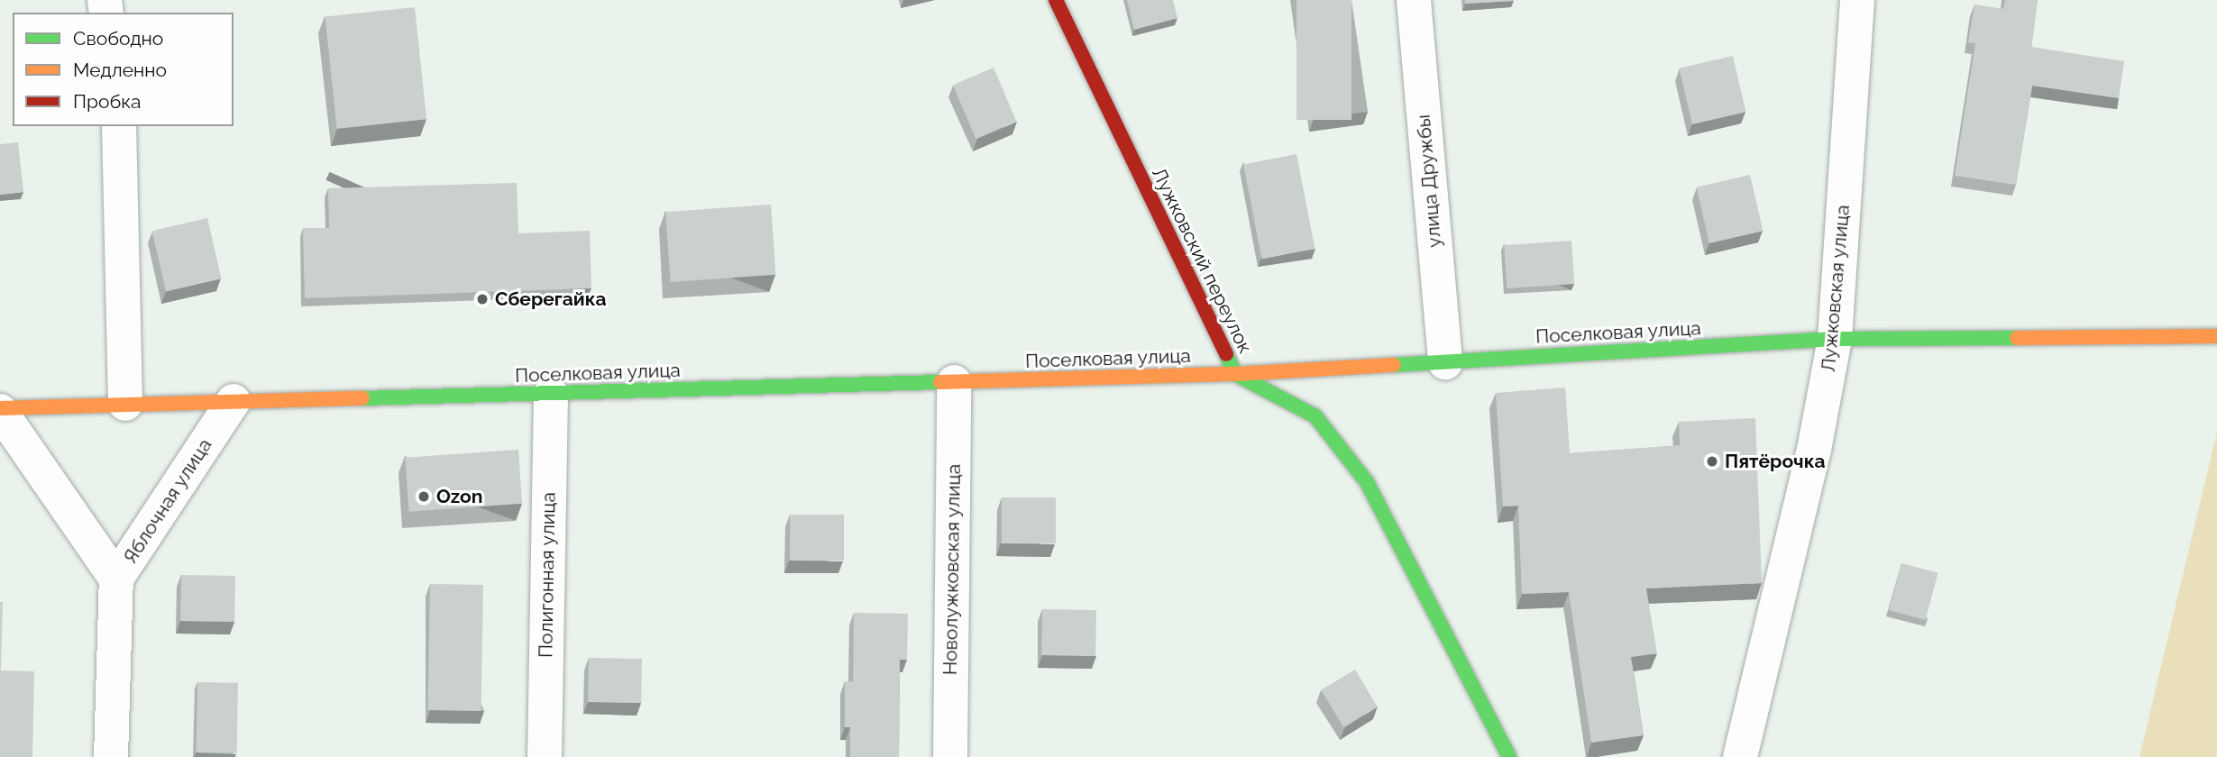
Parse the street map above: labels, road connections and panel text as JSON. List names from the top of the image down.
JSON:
{
  "streets": {
    "main road": ["Лужковский переулок", "Поселковая улица"],
    "street": [
      "улица Дружбы",
      "Лужковская улица",
      "Яблочная улица",
      "Новолужковская улица",
      "Полигонная улица"
    ]
  },
  "crossings": [
    ["улица Дружбы", "Поселковая улица"],
    ["Лужковский переулок", "Поселковая улица"],
    ["Лужковская улица", "Поселковая улица"],
    ["Поселковая улица", "Яблочная улица"],
    ["Поселковая улица", "Новолужковская улица"],
    ["Поселковая улица", "Полигонная улица"]
  ],
  "places": ["Сберегайка", "Пятёрочка", "Ozon"],
  "legend": ["Свободно", "Медленно", "Пробка"]
}
